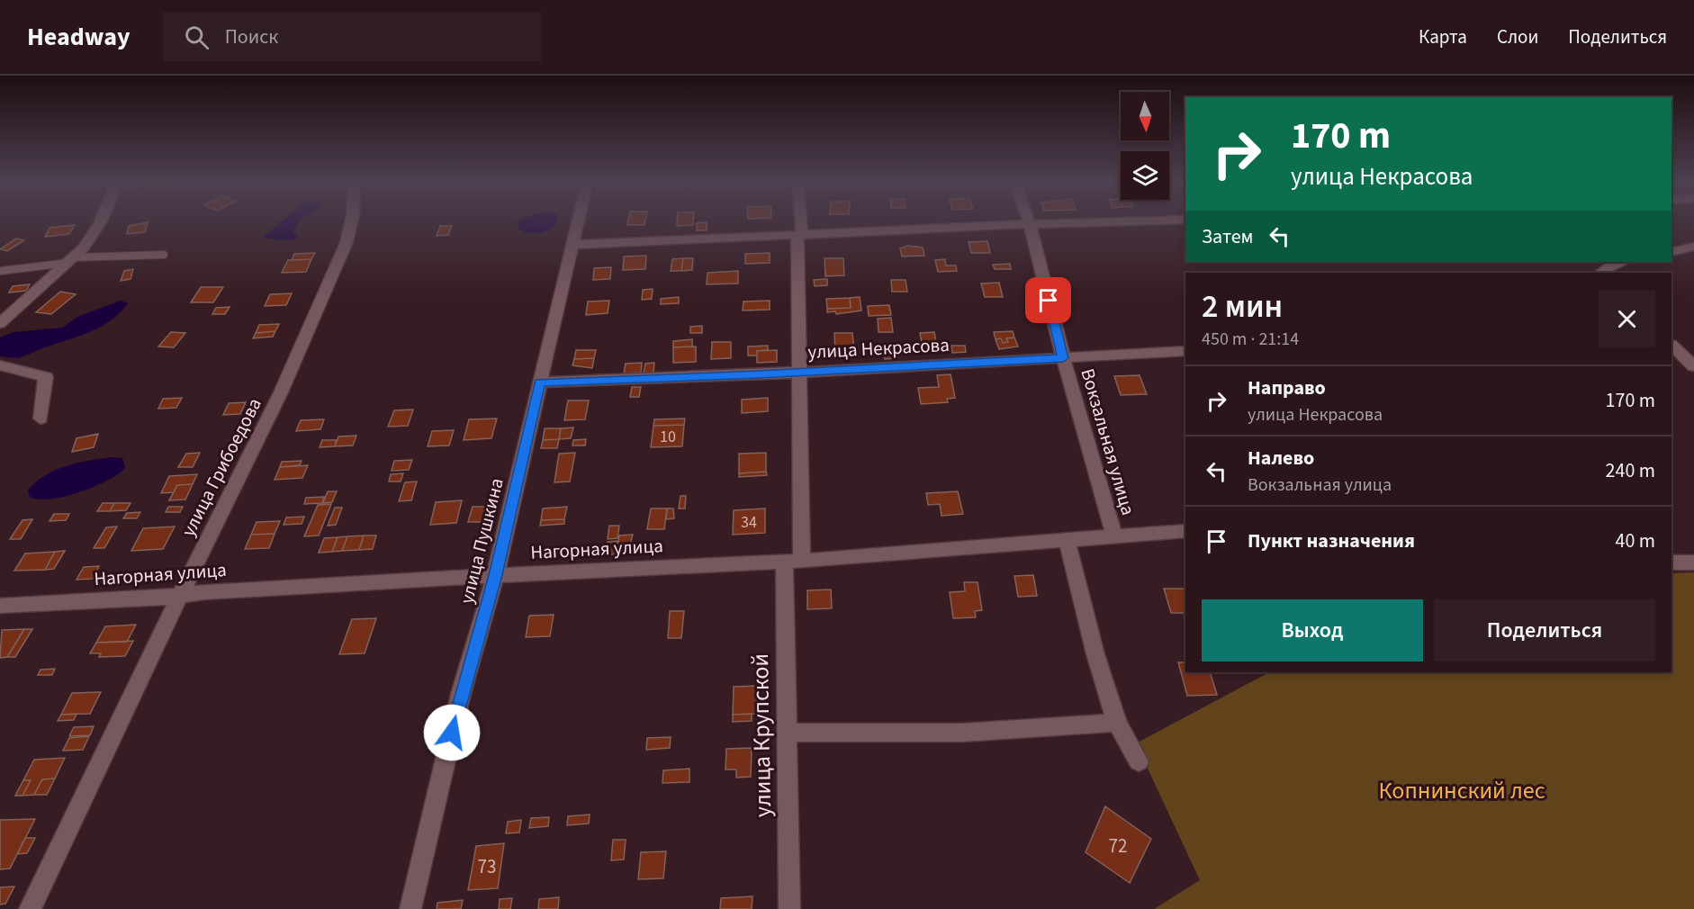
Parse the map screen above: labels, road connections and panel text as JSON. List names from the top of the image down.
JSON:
{
  "streets": {
    "street": [
      "улица Некрасова",
      "Вокзальная улица",
      "улица Грибоедова",
      "улица Пушкина",
      "Нагорная улица",
      "улица Крупской"
    ]
  },
  "crossings": [
    ["улица Некрасова", "Вокзальная улица"],
    ["улица Некрасова", "улица Пушкина"],
    ["улица Некрасова", "улица Крупской"],
    ["Вокзальная улица", "Нагорная улица"],
    ["улица Грибоедова", "Нагорная улица"],
    ["улица Пушкина", "Нагорная улица"],
    ["Нагорная улица", "улица Крупской"]
  ],
  "parks": ["Копнинский лес"],
  "house_numbers": [
    "10",
    "34",
    "72",
    "73"
  ],
  "north": "bottom",
  "page": {
    "header": "Headway",
    "search": "Поиск",
    "nav": ["Карта", "Слои", "Поделиться"],
    "turn": ["170 m", "улица Некрасова"],
    "then": "Затем",
    "heading": ["2 мин", "450 m · 21:14"],
    "list": [
      {
        "name": "Направо",
        "note": "улица Некрасова",
        "value": "170 m"
      },
      {
        "name": "Налево",
        "note": "Вокзальная улица",
        "value": "240 m"
      },
      {
        "name": "Пункт назначения",
        "value": "40 m"
      }
    ],
    "buttons": ["Выход", "Поделиться"]
  }
}
